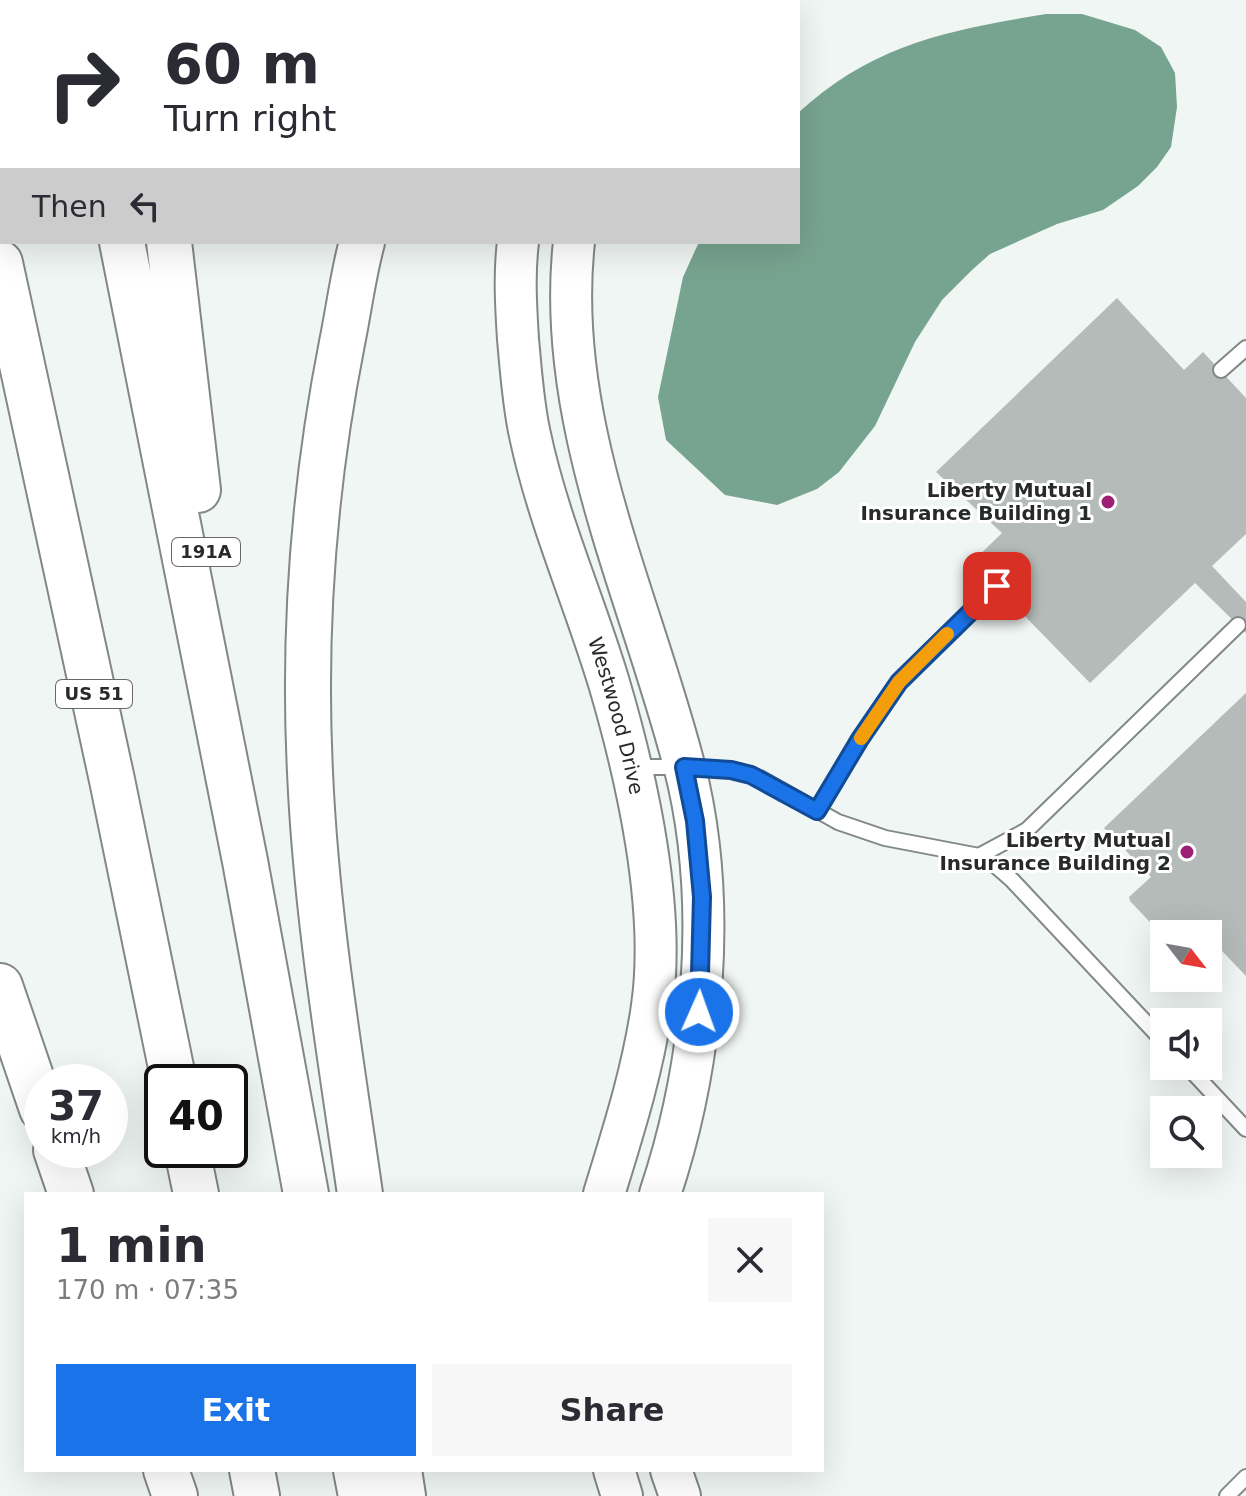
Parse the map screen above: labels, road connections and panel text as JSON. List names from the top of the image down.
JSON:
{
  "streets": {
    "highway": ["191A", "US 51"],
    "street": ["Westwood Drive"]
  },
  "places": ["Liberty Mutual Insurance Building 1", "Liberty Mutual Insurance Building 2"],
  "north": "bottom right",
  "page": {
    "turn": ["60 m", "Turn right"],
    "then": "Then",
    "speed": "37 km/h",
    "limit": "40",
    "heading": ["1 min", "170 m · 07:35"],
    "buttons": ["Exit", "Share"]
  }
}
